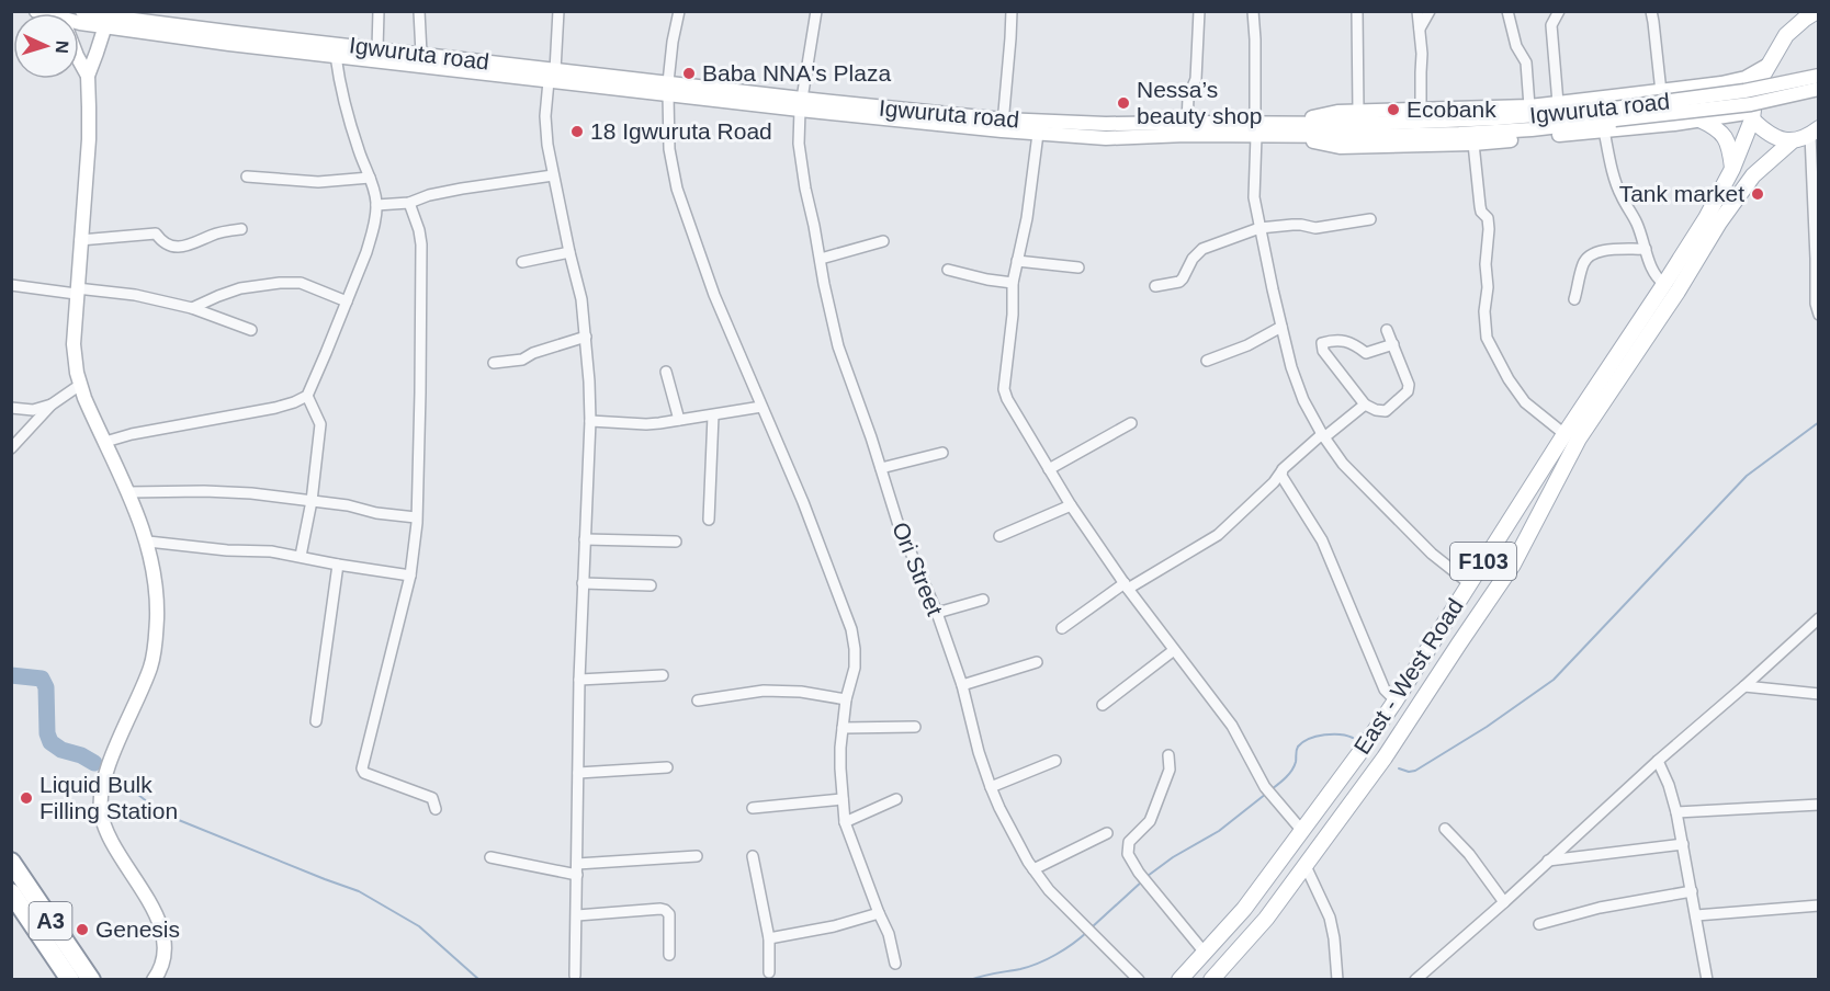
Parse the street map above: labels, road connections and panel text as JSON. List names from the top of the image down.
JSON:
{
  "streets": {
    "highway": ["A3"],
    "main road": ["Igwuruta road", "F103", "East - West Road"],
    "street": ["Ori Street"]
  },
  "crossings": [
    ["Igwuruta road", "Ori Street"]
  ],
  "places": [
    "Baba NNA's Plaza",
    "Nessa’s beauty shop",
    "Ecobank",
    "18 Igwuruta Road",
    "Tank market",
    "Liquid Bulk Filling Station",
    "Genesis"
  ],
  "north": "right"
}
